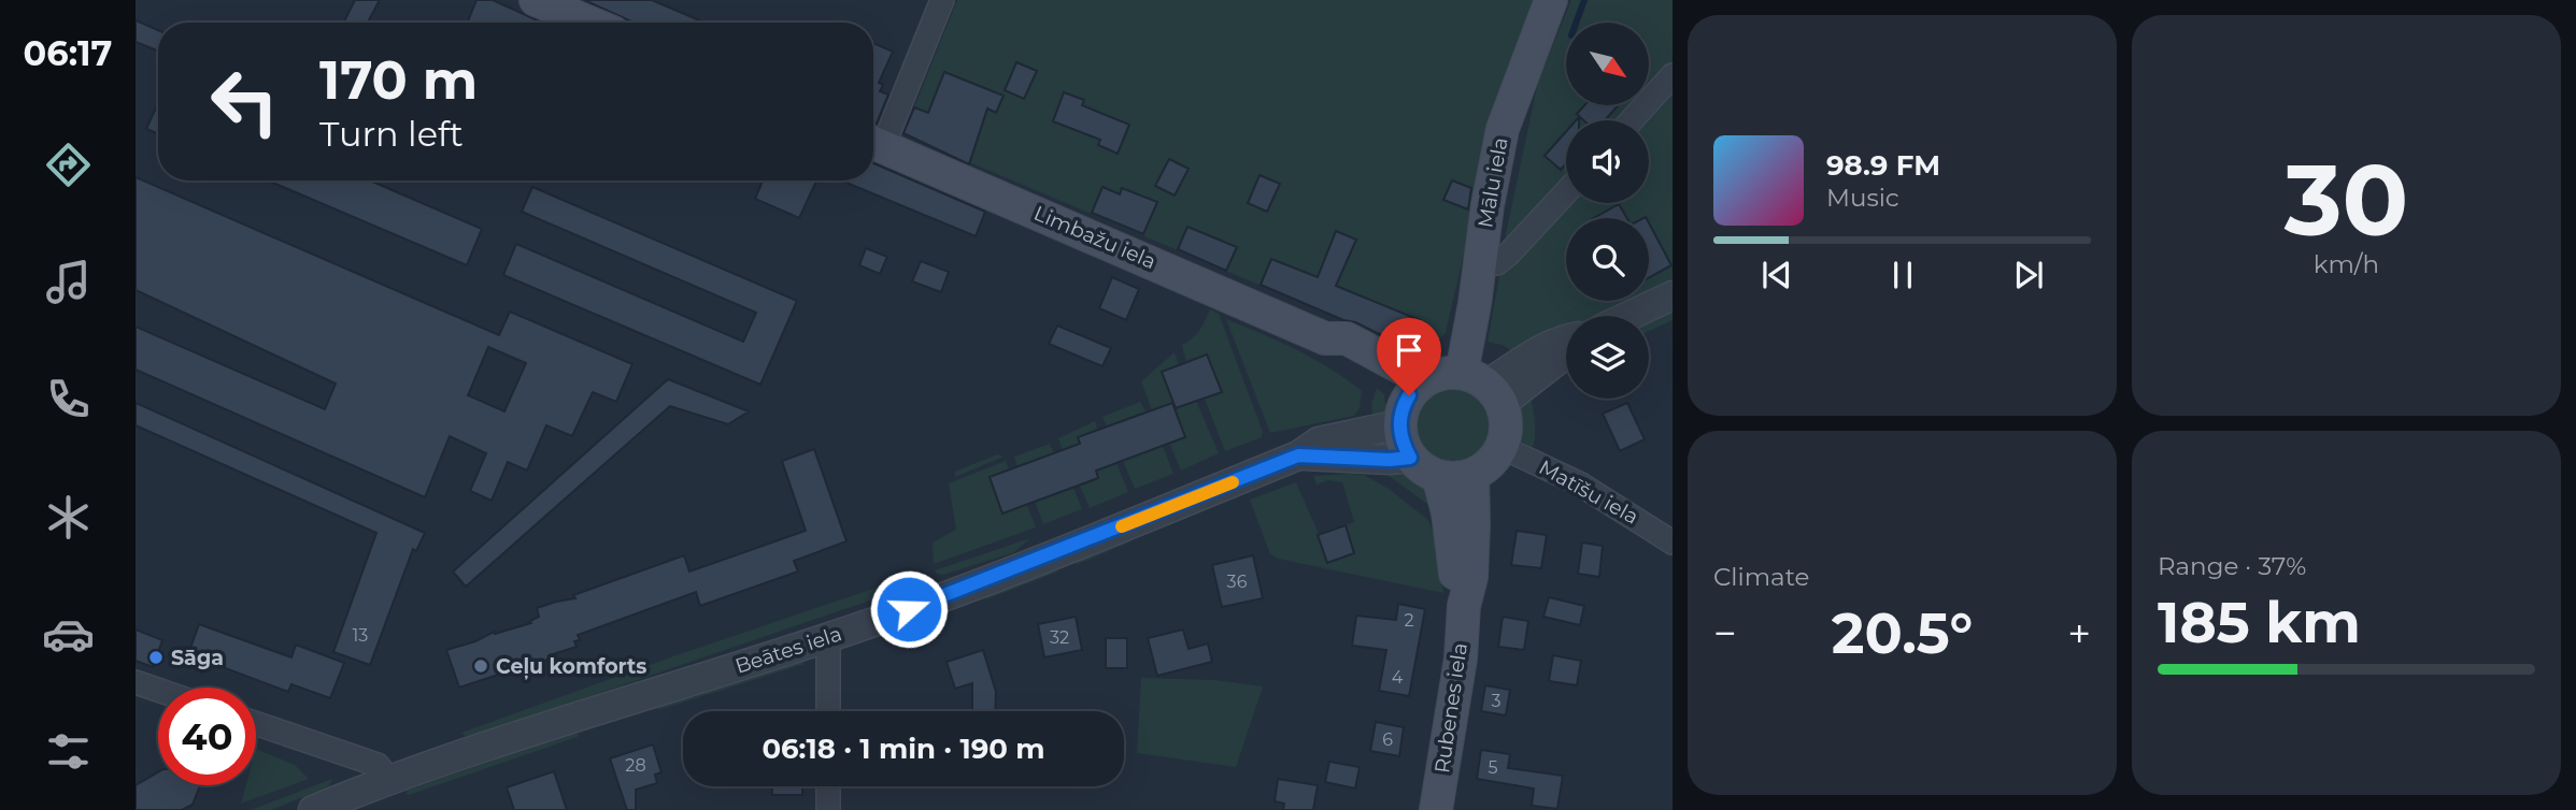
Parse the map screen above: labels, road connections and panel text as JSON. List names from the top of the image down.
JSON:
{
  "streets": {
    "main road": ["Mālu iela", "Limbažu iela", "Rubenes iela"],
    "street": ["Matīšu iela", "Beātes iela"]
  },
  "crossings": [
    ["Mālu iela", "Limbažu iela"],
    ["Mālu iela", "Matīšu iela"],
    ["Mālu iela", "Beātes iela"],
    ["Mālu iela", "Rubenes iela"],
    ["Limbažu iela", "Matīšu iela"],
    ["Limbažu iela", "Beātes iela"],
    ["Limbažu iela", "Rubenes iela"],
    ["Matīšu iela", "Beātes iela"],
    ["Matīšu iela", "Rubenes iela"],
    ["Beātes iela", "Rubenes iela"]
  ],
  "places": ["Sāga", "Ceļu komforts"],
  "house_numbers": [
    "36",
    "2",
    "13",
    "32",
    "4",
    "3",
    "6",
    "28",
    "5"
  ],
  "north": "bottom right",
  "page": {
    "tabs": "06:17",
    "tile": [
      ["30", "km/h"],
      "Climate",
      ["Range · 37%", "185 km"]
    ],
    "turn": ["170 m", "Turn left"],
    "song": ["98.9 FM", "Music"],
    "heat": ["−", "20.5°", "+"],
    "limit": "40",
    "trip": "06:18 · 1 min · 190 m"
  }
}
